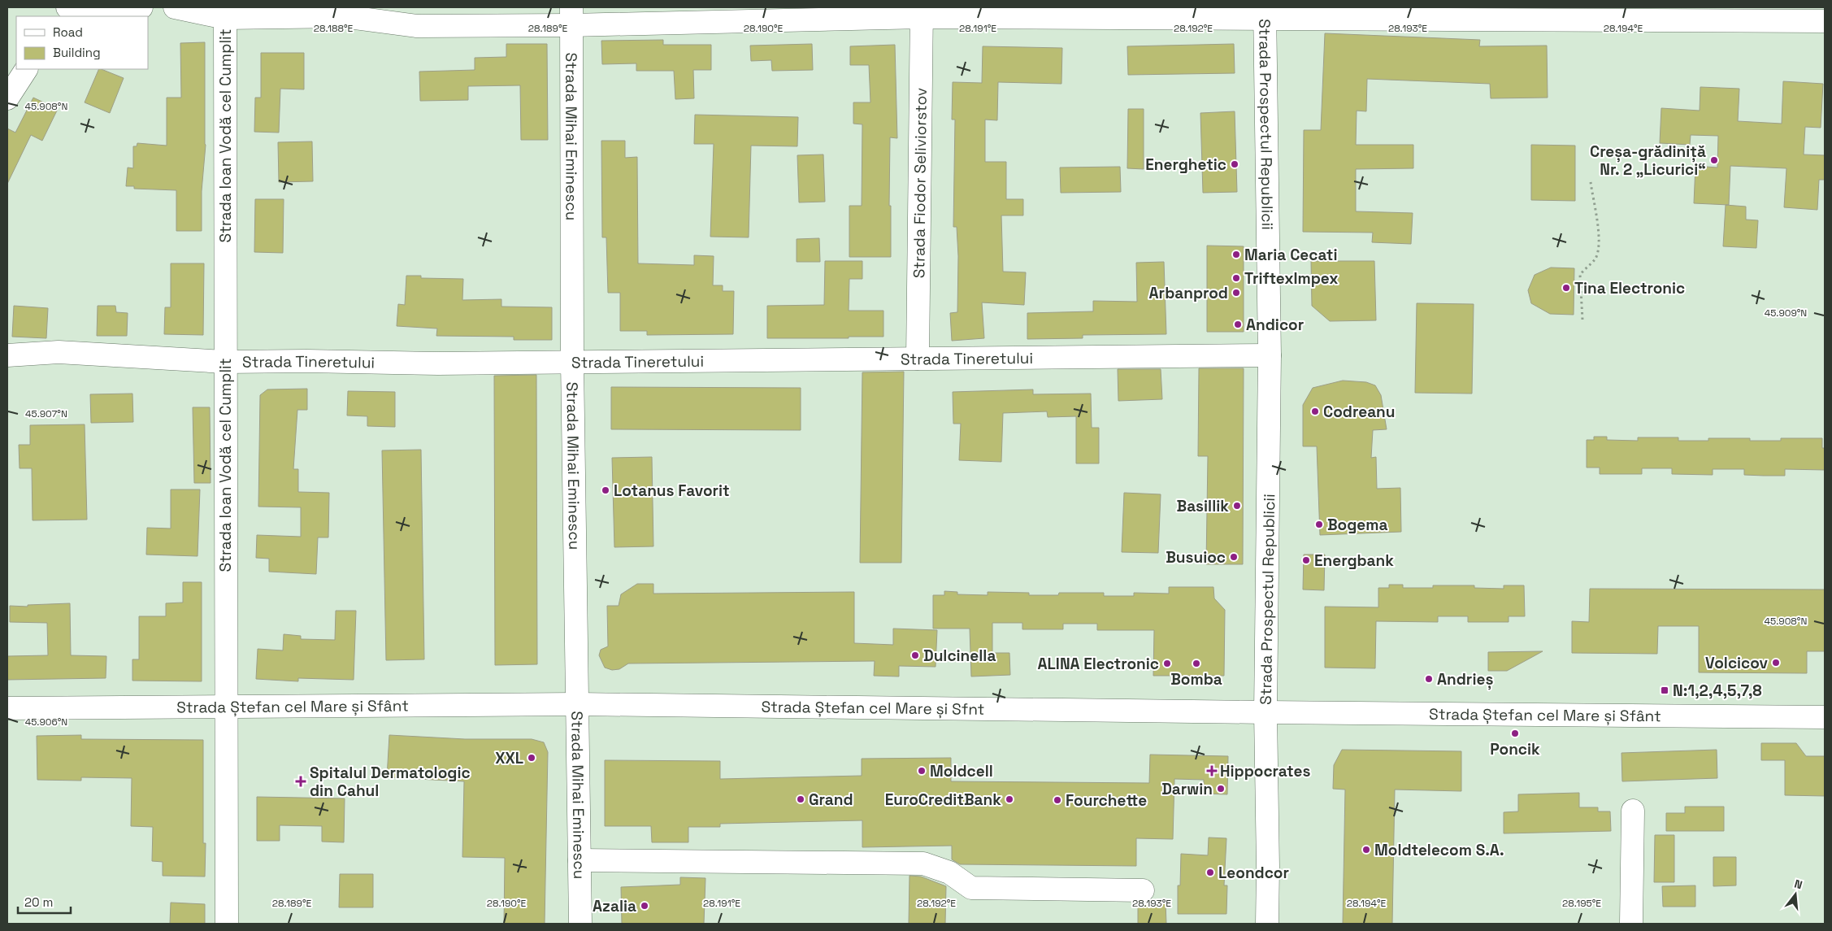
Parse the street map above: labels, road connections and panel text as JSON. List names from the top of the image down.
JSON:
{
  "streets": {
    "street": [
      "Strada Prospectul Republicii",
      "Strada Ioan Vodă cel Cumplit",
      "Strada Mihai Eminescu",
      "Strada Fiodor Seliviorstov",
      "Strada Tineretului",
      "Strada Ștefan cel Mare și Sfânt",
      "Strada Ștefan cel Mare și Sfnt"
    ]
  },
  "crossings": [
    ["Strada Prospectul Republicii", "Strada Tineretului"],
    ["Strada Prospectul Republicii", "Strada Ștefan cel Mare și Sfânt"],
    ["Strada Prospectul Republicii", "Strada Ștefan cel Mare și Sfnt"],
    ["Strada Ioan Vodă cel Cumplit", "Strada Tineretului"],
    ["Strada Ioan Vodă cel Cumplit", "Strada Ștefan cel Mare și Sfânt"],
    ["Strada Mihai Eminescu", "Strada Tineretului"],
    ["Strada Mihai Eminescu", "Strada Ștefan cel Mare și Sfânt"],
    ["Strada Mihai Eminescu", "Strada Ștefan cel Mare și Sfnt"],
    ["Strada Fiodor Seliviorstov", "Strada Tineretului"],
    ["Strada Ștefan cel Mare și Sfânt", "Strada Ștefan cel Mare și Sfnt"]
  ],
  "places": {
    "other": [
      "Creșa-grădiniță Nr. 2 „Licurici“",
      "Energhetic",
      "Maria Cecati",
      "TriftexImpex",
      "Tina Electronic",
      "Arbanprod",
      "Andicor",
      "Codreanu",
      "Lotanus Favorit",
      "Basillik",
      "Bogema",
      "Busuioc",
      "Energbank",
      "Dulcinella",
      "Volcicov",
      "ALINA Electronic",
      "Bomba",
      "Andrieș",
      "Poncik",
      "XXL",
      "Moldcell",
      "Darwin",
      "Grand",
      "EuroCreditBank",
      "Fourchette",
      "Moldtelecom S.A.",
      "Leondcor",
      "Azalia"
    ],
    "transit": ["N:1,2,4,5,7,8"],
    "health": ["Hippocrates", "Spitalul Dermatologic din Cahul"]
  },
  "legend": ["Road", "Building"],
  "scale_bar": "20 m",
  "north": "top",
  "coordinates": [
    "28.188°E",
    "28.189°E",
    "28.190°E",
    "28.191°E",
    "28.192°E",
    "28.193°E",
    "28.194°E",
    "45.908°N",
    "45.909°N",
    "45.907°N",
    "45.906°N",
    "28.195°E"
  ]
}
